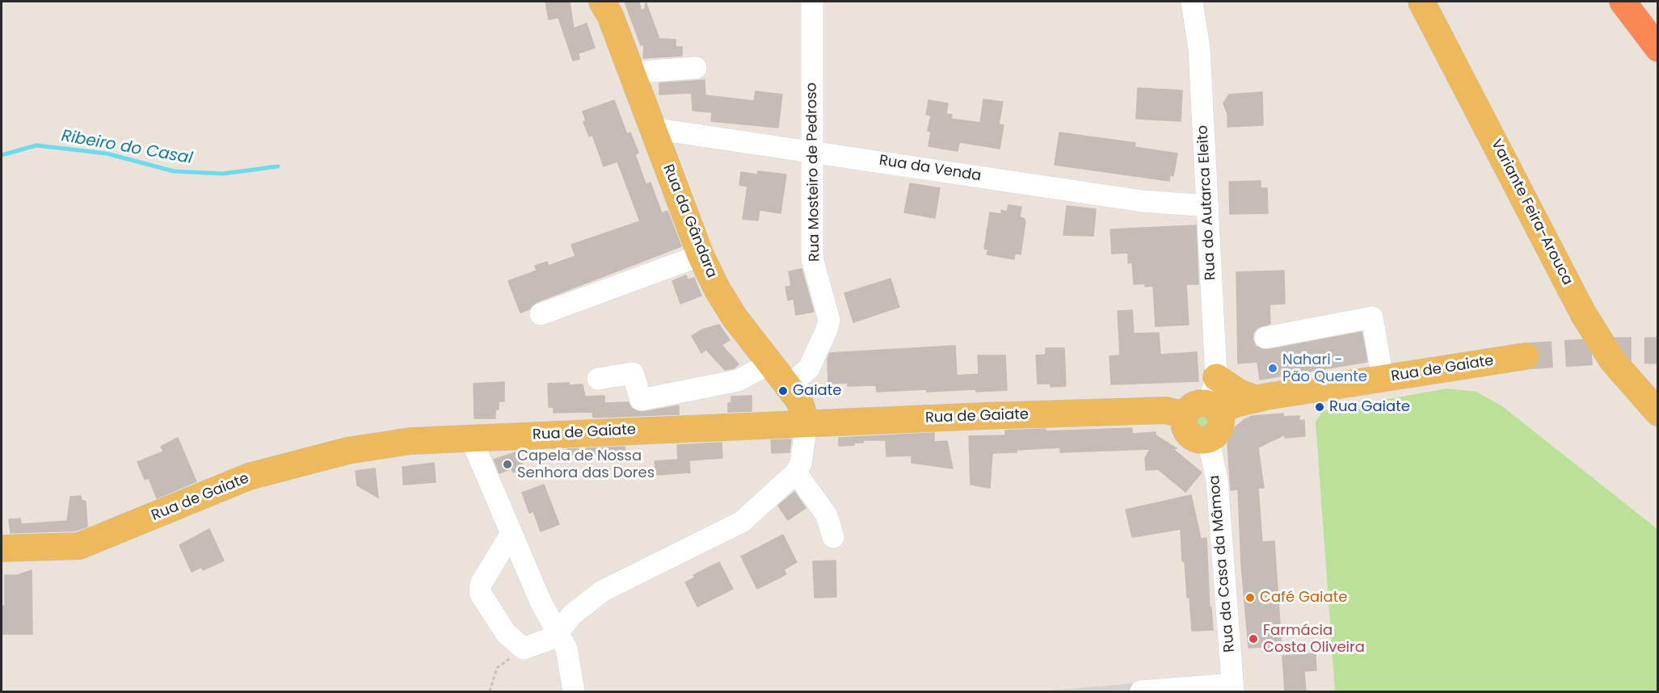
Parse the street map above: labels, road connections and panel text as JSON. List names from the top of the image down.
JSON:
{
  "streets": {
    "main road": ["Variante Feira-Arouca", "Rua da Gândara", "Rua de Gaiate"],
    "street": [
      "Rua da Venda",
      "Rua Mosteiro de Pedroso",
      "Rua do Autarca Eleito",
      "Rua da Casa da Mâmoa"
    ]
  },
  "crossings": [
    ["Rua da Venda", "Rua Mosteiro de Pedroso"],
    ["Rua da Venda", "Rua do Autarca Eleito"],
    ["Rua da Venda", "Rua da Gândara"],
    ["Rua Mosteiro de Pedroso", "Rua da Gândara"],
    ["Rua do Autarca Eleito", "Rua de Gaiate"],
    ["Rua do Autarca Eleito", "Rua da Casa da Mâmoa"],
    ["Rua da Gândara", "Rua de Gaiate"],
    ["Rua de Gaiate", "Rua da Casa da Mâmoa"]
  ],
  "water": ["Ribeiro do Casal"],
  "places": [
    "Nahari - Pão Quente",
    "Gaiate",
    "Rua Gaiate",
    "Capela de Nossa Senhora das Dores",
    "Café Gaiate",
    "Farmácia Costa Oliveira"
  ]
}
